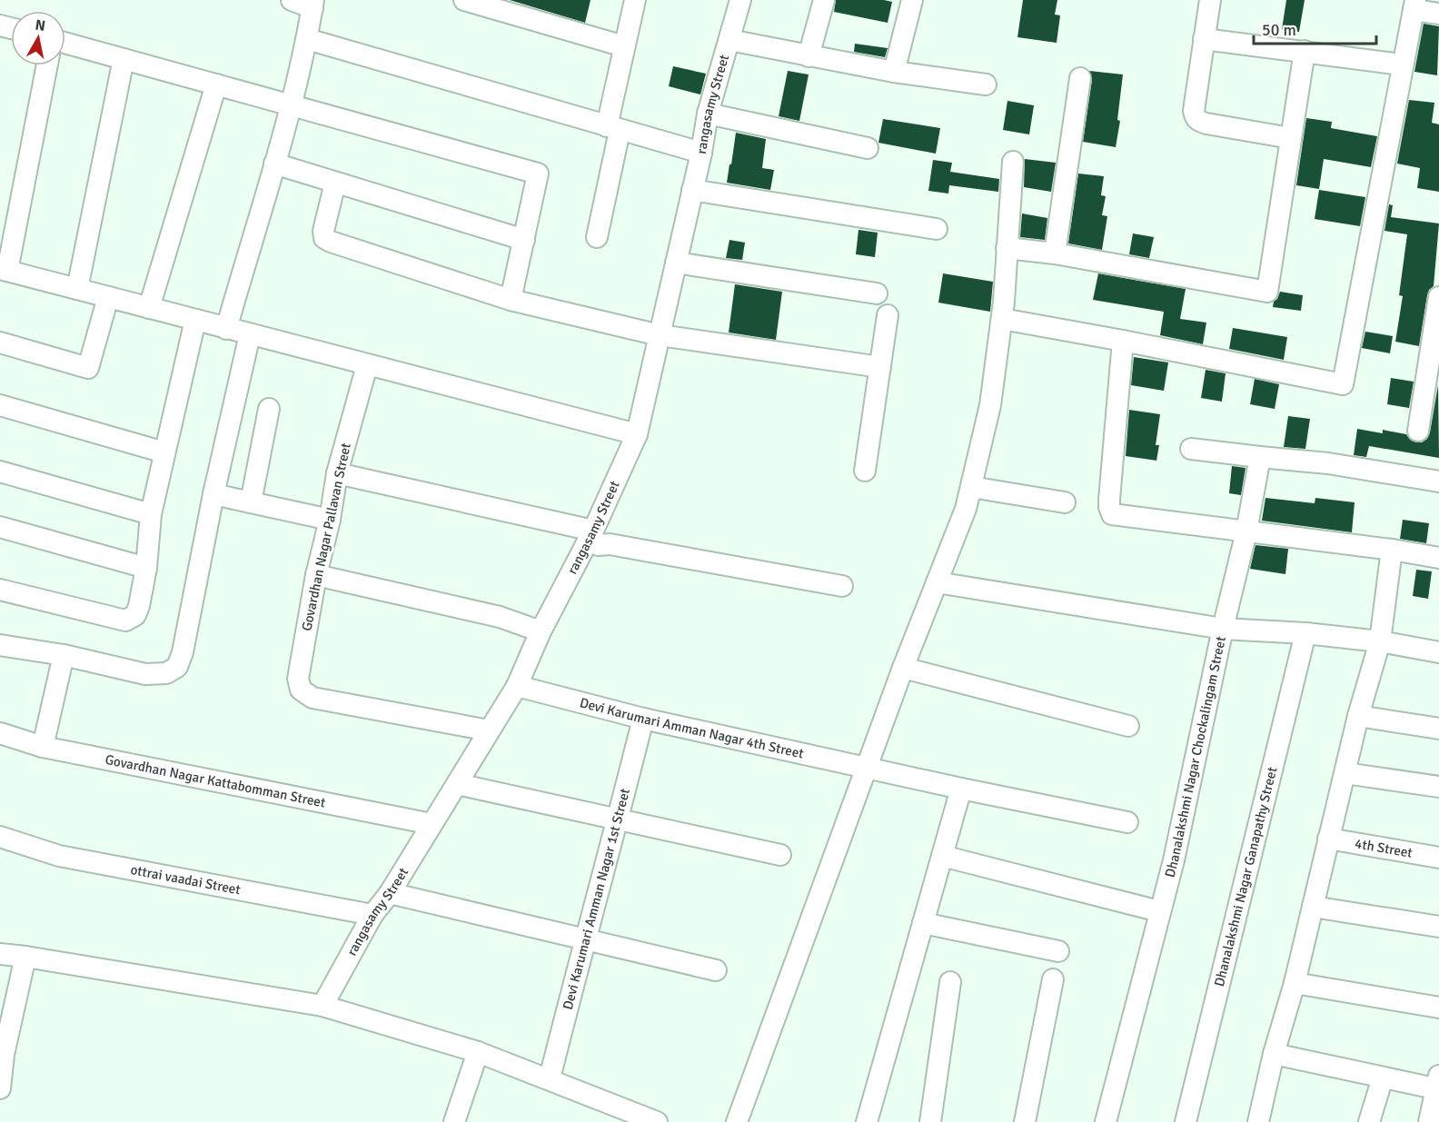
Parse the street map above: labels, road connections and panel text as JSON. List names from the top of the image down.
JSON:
{
  "streets": {
    "street": [
      "rangasamy Street",
      "Govardhan Nagar Pallavan Street",
      "Devi Karumari Amman Nagar 4th Street",
      "Dhanalakshmi Nagar Chockalingam Street",
      "Govardhan Nagar Kattabomman Street",
      "4th Street",
      "Dhanalakshmi Nagar Ganapathy Street",
      "ottrai vaadai Street",
      "Devi Karumari Amman Nagar 1st Street"
    ]
  },
  "crossings": [
    ["rangasamy Street", "Govardhan Nagar Pallavan Street"],
    ["rangasamy Street", "Devi Karumari Amman Nagar 4th Street"],
    ["rangasamy Street", "Govardhan Nagar Kattabomman Street"],
    ["rangasamy Street", "ottrai vaadai Street"],
    ["Devi Karumari Amman Nagar 4th Street", "Devi Karumari Amman Nagar 1st Street"]
  ],
  "scale_bar": "50 m",
  "north": "top"
}
